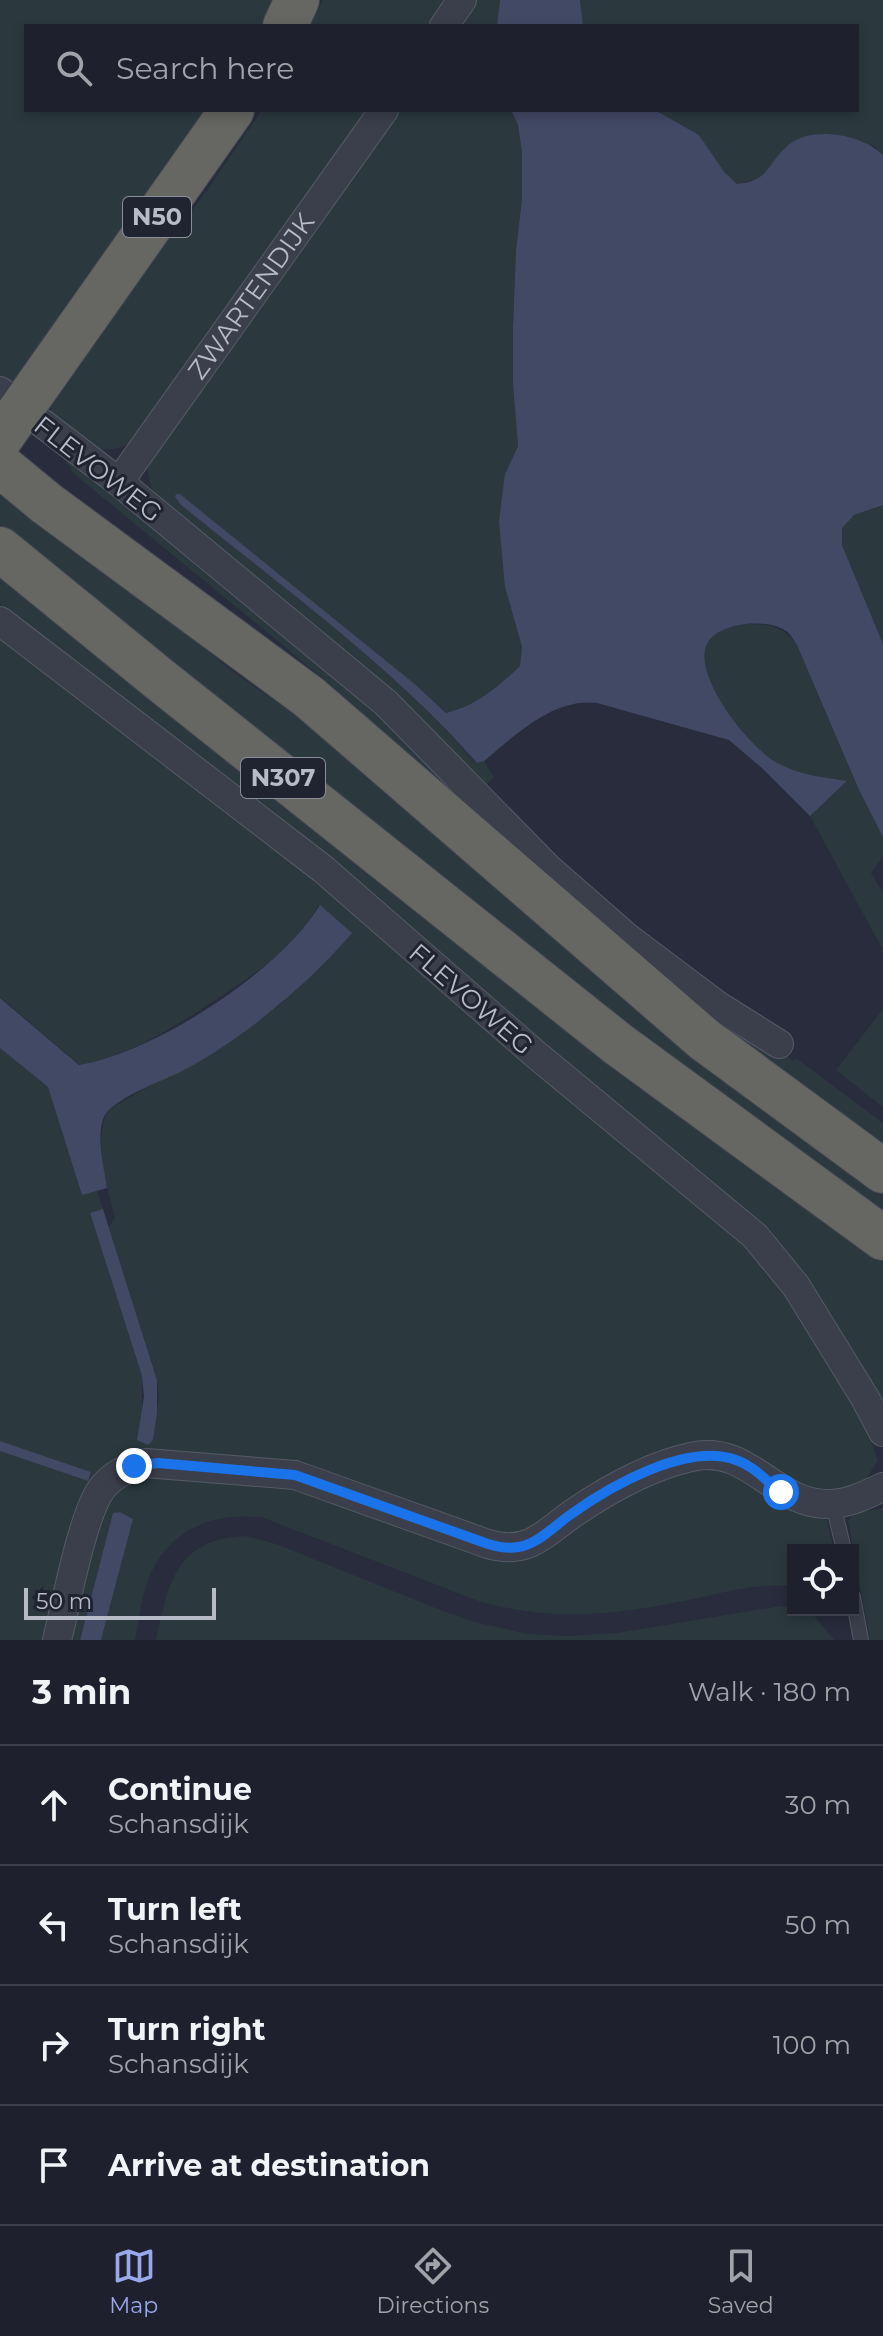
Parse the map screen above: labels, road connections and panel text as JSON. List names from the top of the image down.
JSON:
{
  "streets": {
    "highway": ["N50", "FLEVOWEG", "N307"],
    "street": ["ZWARTENDIJK"]
  },
  "crossings": [
    ["N50", "FLEVOWEG"],
    ["ZWARTENDIJK", "FLEVOWEG"]
  ],
  "scale_bar": "50 m",
  "page": {
    "search": "Search here",
    "scale": "50 m",
    "heading": ["3 min", "Walk · 180 m"],
    "list": [
      ["Continue", "Schansdijk", "30 m"],
      ["Turn left", "Schansdijk", "50 m"],
      ["Turn right", "Schansdijk", "100 m"],
      "Arrive at destination"
    ],
    "nav": ["Map", "Directions", "Saved"]
  }
}
